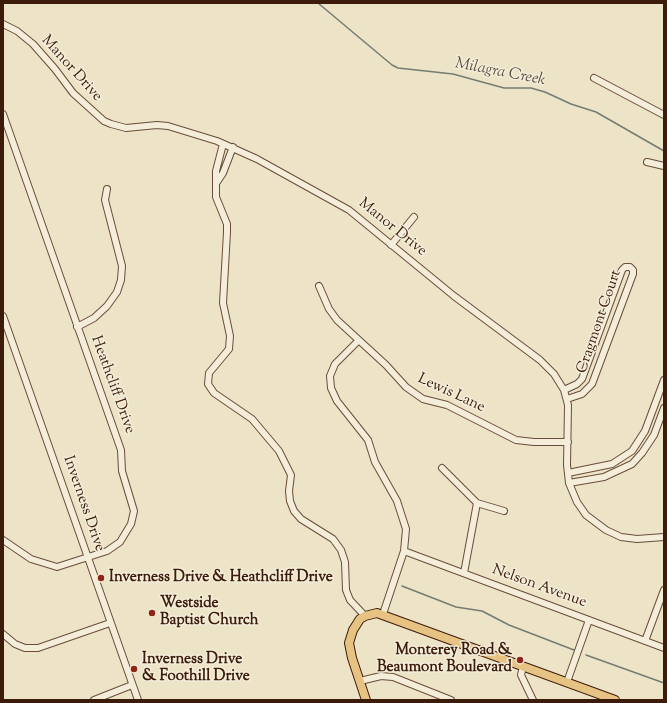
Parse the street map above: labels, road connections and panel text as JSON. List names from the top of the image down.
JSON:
{
  "streets": {
    "street": [
      "Manor Drive",
      "Cragmont Court",
      "Heathcliff Drive",
      "Lewis Lane",
      "Inverness Drive",
      "Nelson Avenue"
    ]
  },
  "crossings": [
    ["Manor Drive", "Cragmont Court"],
    ["Manor Drive", "Lewis Lane"],
    ["Heathcliff Drive", "Inverness Drive"]
  ],
  "water": ["Milagra Creek"],
  "places": [
    "Inverness Drive & Heathcliff Drive",
    "Westside Baptist Church",
    "Monterey Road & Beaumont Boulevard",
    "Inverness Drive & Foothill Drive"
  ]
}
